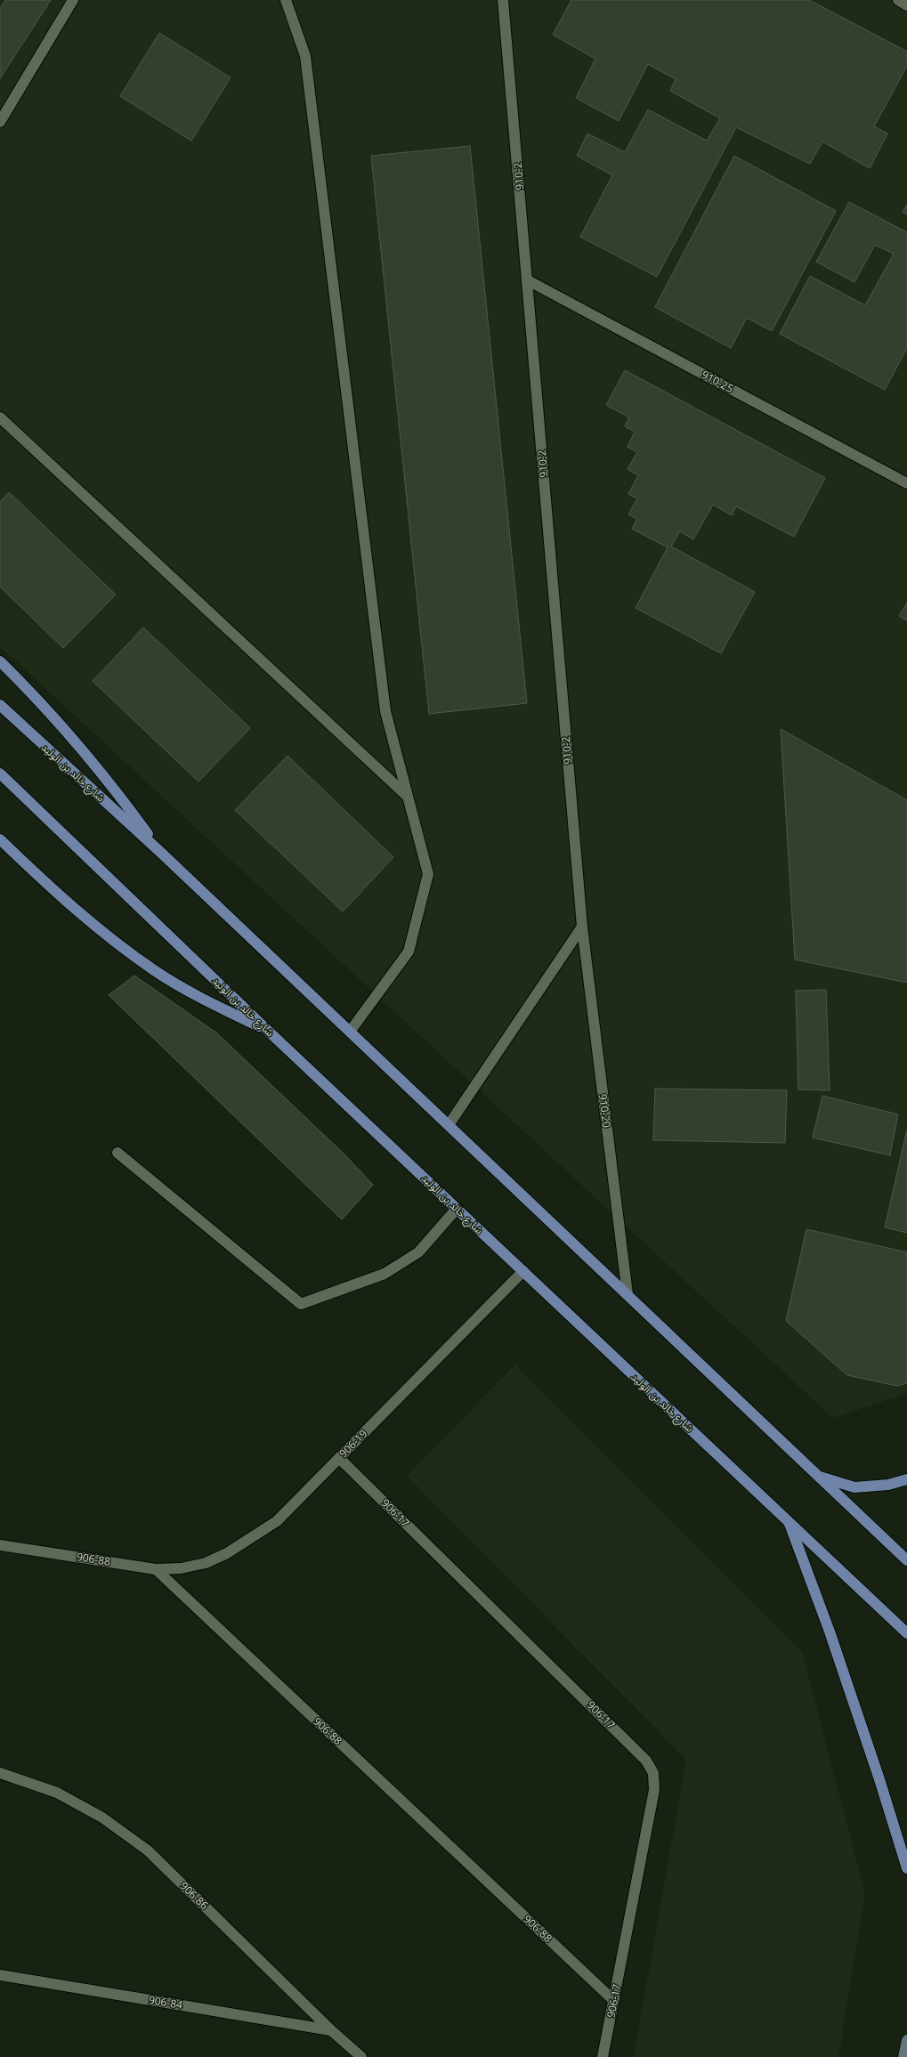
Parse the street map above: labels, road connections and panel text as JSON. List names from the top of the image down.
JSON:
{
  "streets": {
    "main road": ["شارع خالد بن الوليد"],
    "street": [
      "910-2",
      "910-25",
      "910-20",
      "906-19",
      "906-17",
      "906-88",
      "906-86",
      "906-84"
    ]
  },
  "crossings": [
    ["910-2", "910-25"],
    ["910-2", "910-20"],
    ["شارع خالد بن الوليد", "910-20"],
    ["شارع خالد بن الوليد", "906-19"],
    ["906-19", "906-17"],
    ["906-19", "906-88"],
    ["906-17", "906-88"],
    ["906-86", "906-84"]
  ]
}
